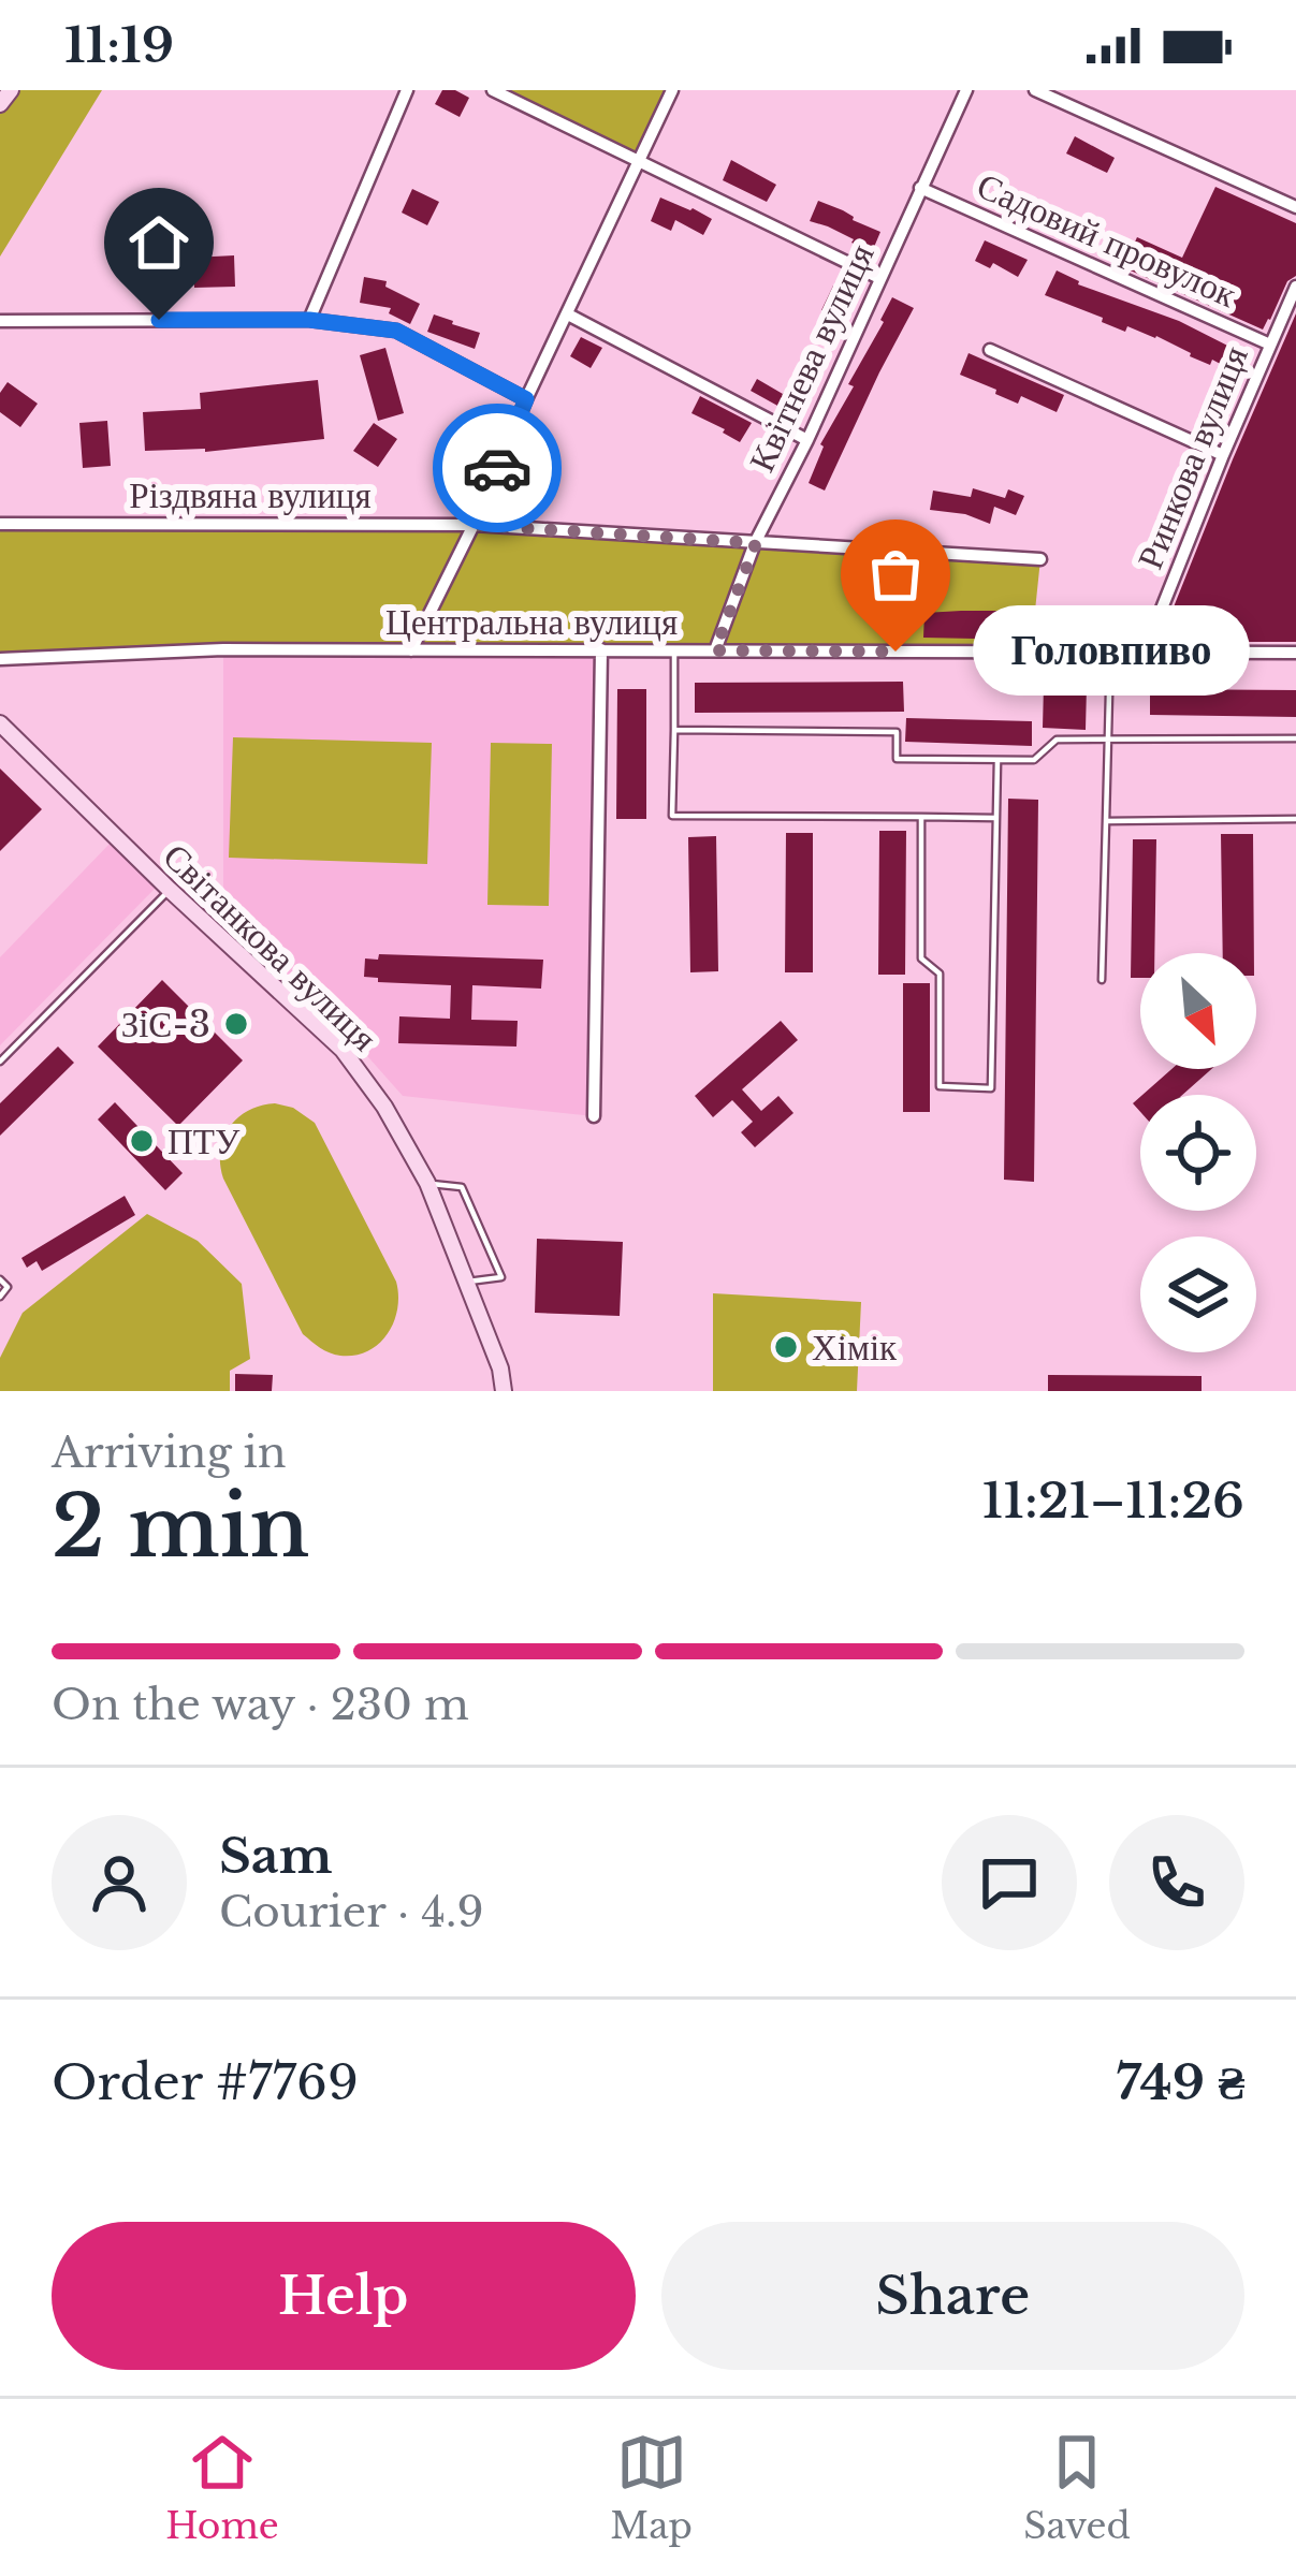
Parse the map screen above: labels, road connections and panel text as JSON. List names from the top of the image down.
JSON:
{
  "streets": {
    "street": [
      "Садовий провулок",
      "Квітнева вулиця",
      "Ринкова вулиця",
      "Різдвяна вулиця",
      "Центральна вулиця",
      "Світанкова вулиця"
    ]
  },
  "crossings": [
    ["Садовий провулок", "Квітнева вулиця"],
    ["Садовий провулок", "Ринкова вулиця"],
    ["Квітнева вулиця", "Різдвяна вулиця"],
    ["Квітнева вулиця", "Центральна вулиця"],
    ["Ринкова вулиця", "Центральна вулиця"]
  ],
  "places": [
    "Головпиво",
    "ЗіС-3",
    "ПТУ",
    "Хімік"
  ],
  "north": "bottom right",
  "page": {
    "status": "11:19",
    "bubble": "Головпиво",
    "heading": ["2 min", "Arriving in", "11:21–11:26"],
    "panel": [
      "Sam",
      "Courier · 4.9",
      "Order #7769",
      "749 ₴"
    ],
    "bar": "On the way · 230 m",
    "buttons": ["Help", "Share"],
    "tabs": ["Home", "Map", "Saved"]
  }
}
